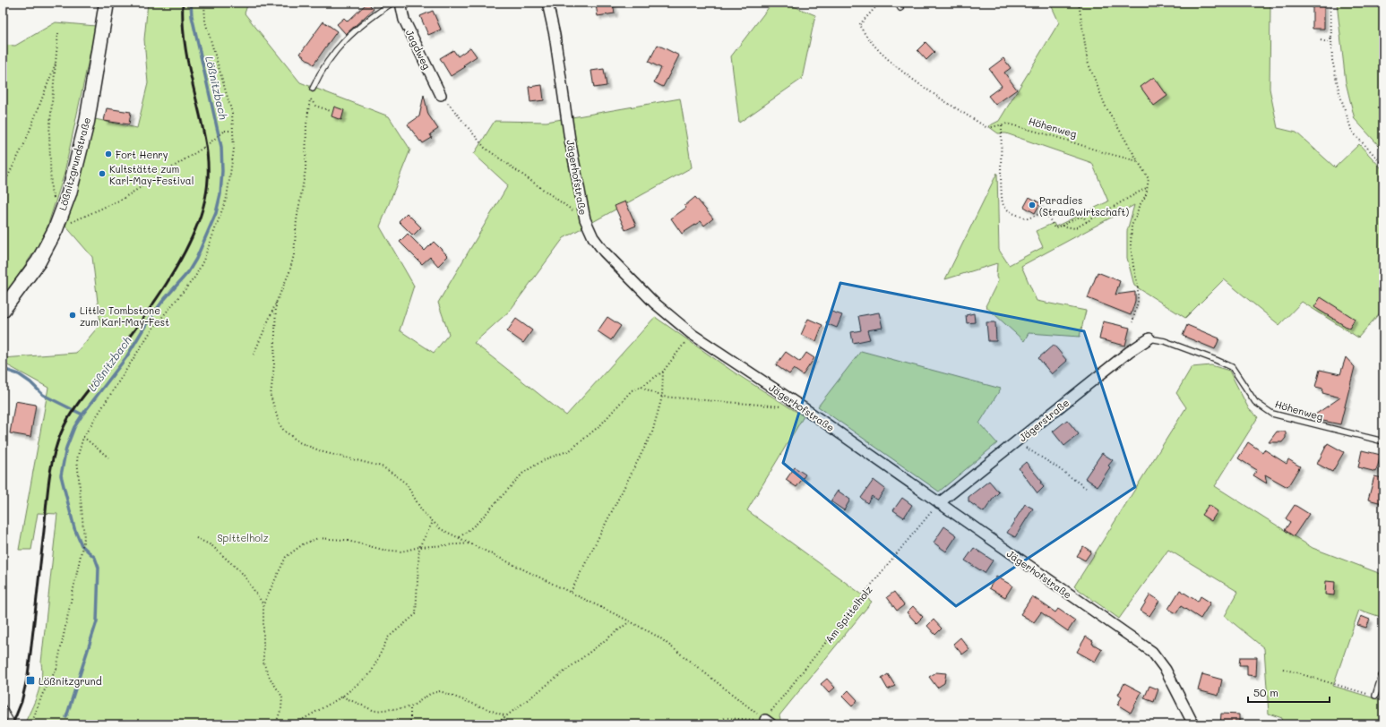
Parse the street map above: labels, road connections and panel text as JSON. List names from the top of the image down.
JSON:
{
  "streets": {
    "street": [
      "Jagdweg",
      "Lößnitzgrundstraße",
      "Jägerhofstraße",
      "Jägerstraße"
    ],
    "lane": ["Höhenweg"],
    "path": ["Am Spittelholz"]
  },
  "crossings": [
    ["Höhenweg", "Jägerstraße"],
    ["Jägerhofstraße", "Jägerstraße"],
    ["Jägerhofstraße", "Am Spittelholz"],
    ["Jägerstraße", "Am Spittelholz"]
  ],
  "water": ["Lößnitzbach"],
  "parks": ["Spittelholz"],
  "places": {
    "other": [
      "Fort Henry",
      "Kultstätte zum Karl-May-Festival",
      "Paradies (Straußwirtschaft)",
      "Little Tombstone zum Karl-May-Fest"
    ],
    "transit": ["Lößnitzgrund"]
  },
  "scale_bar": "50 m"
}
